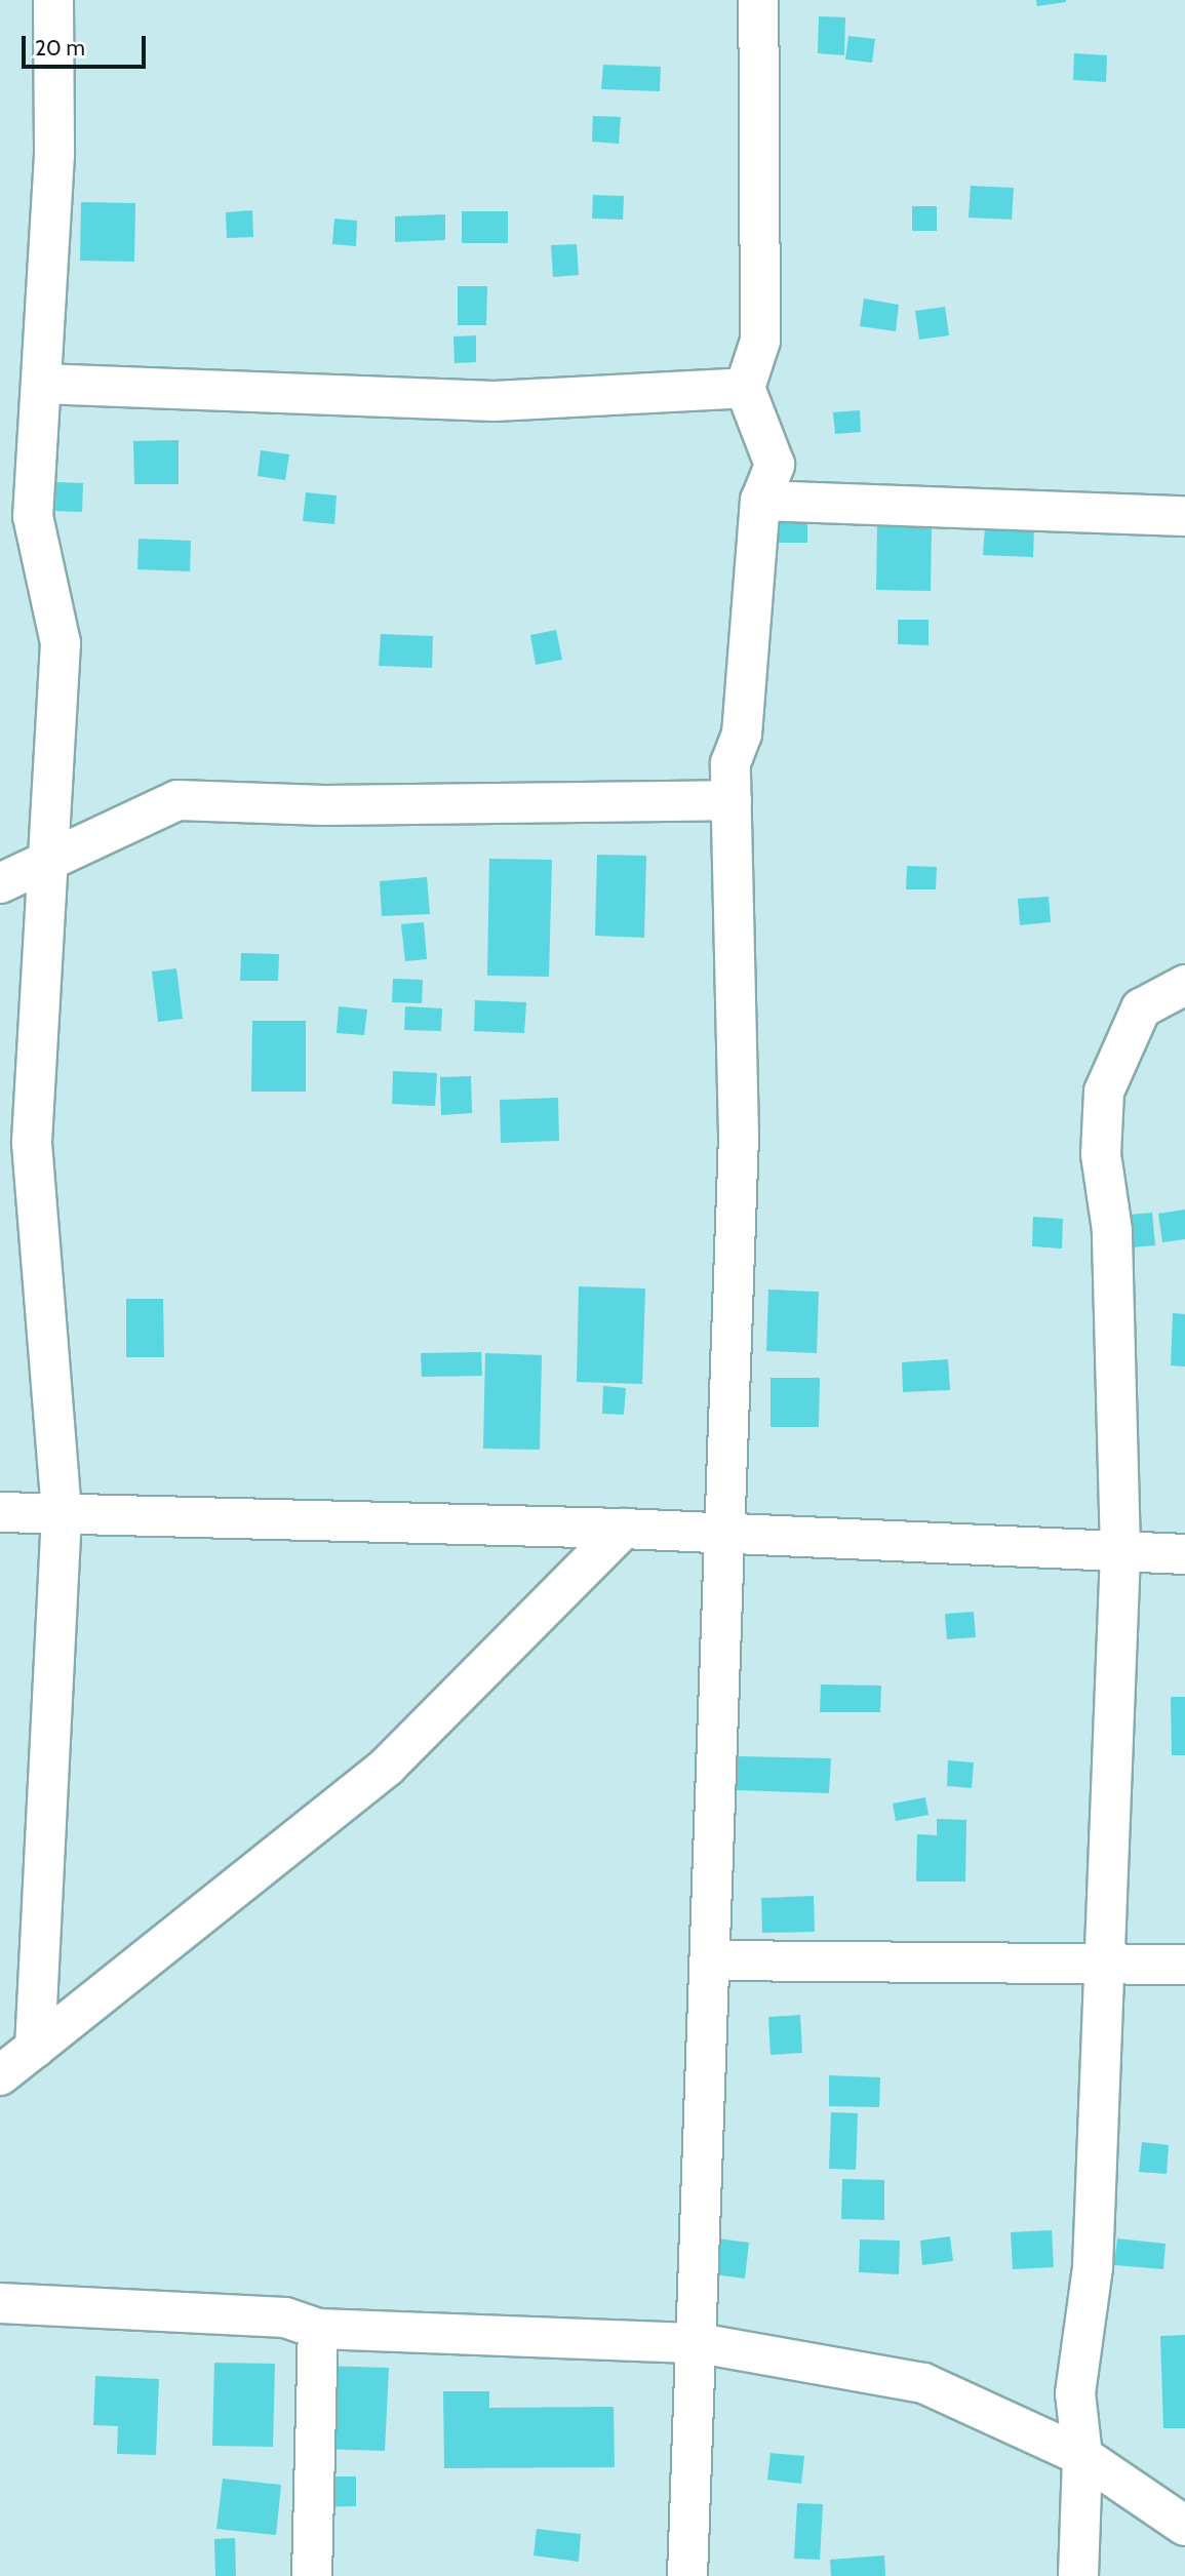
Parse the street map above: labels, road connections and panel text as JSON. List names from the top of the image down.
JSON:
{
  "scale_bar": "20 m"
}
